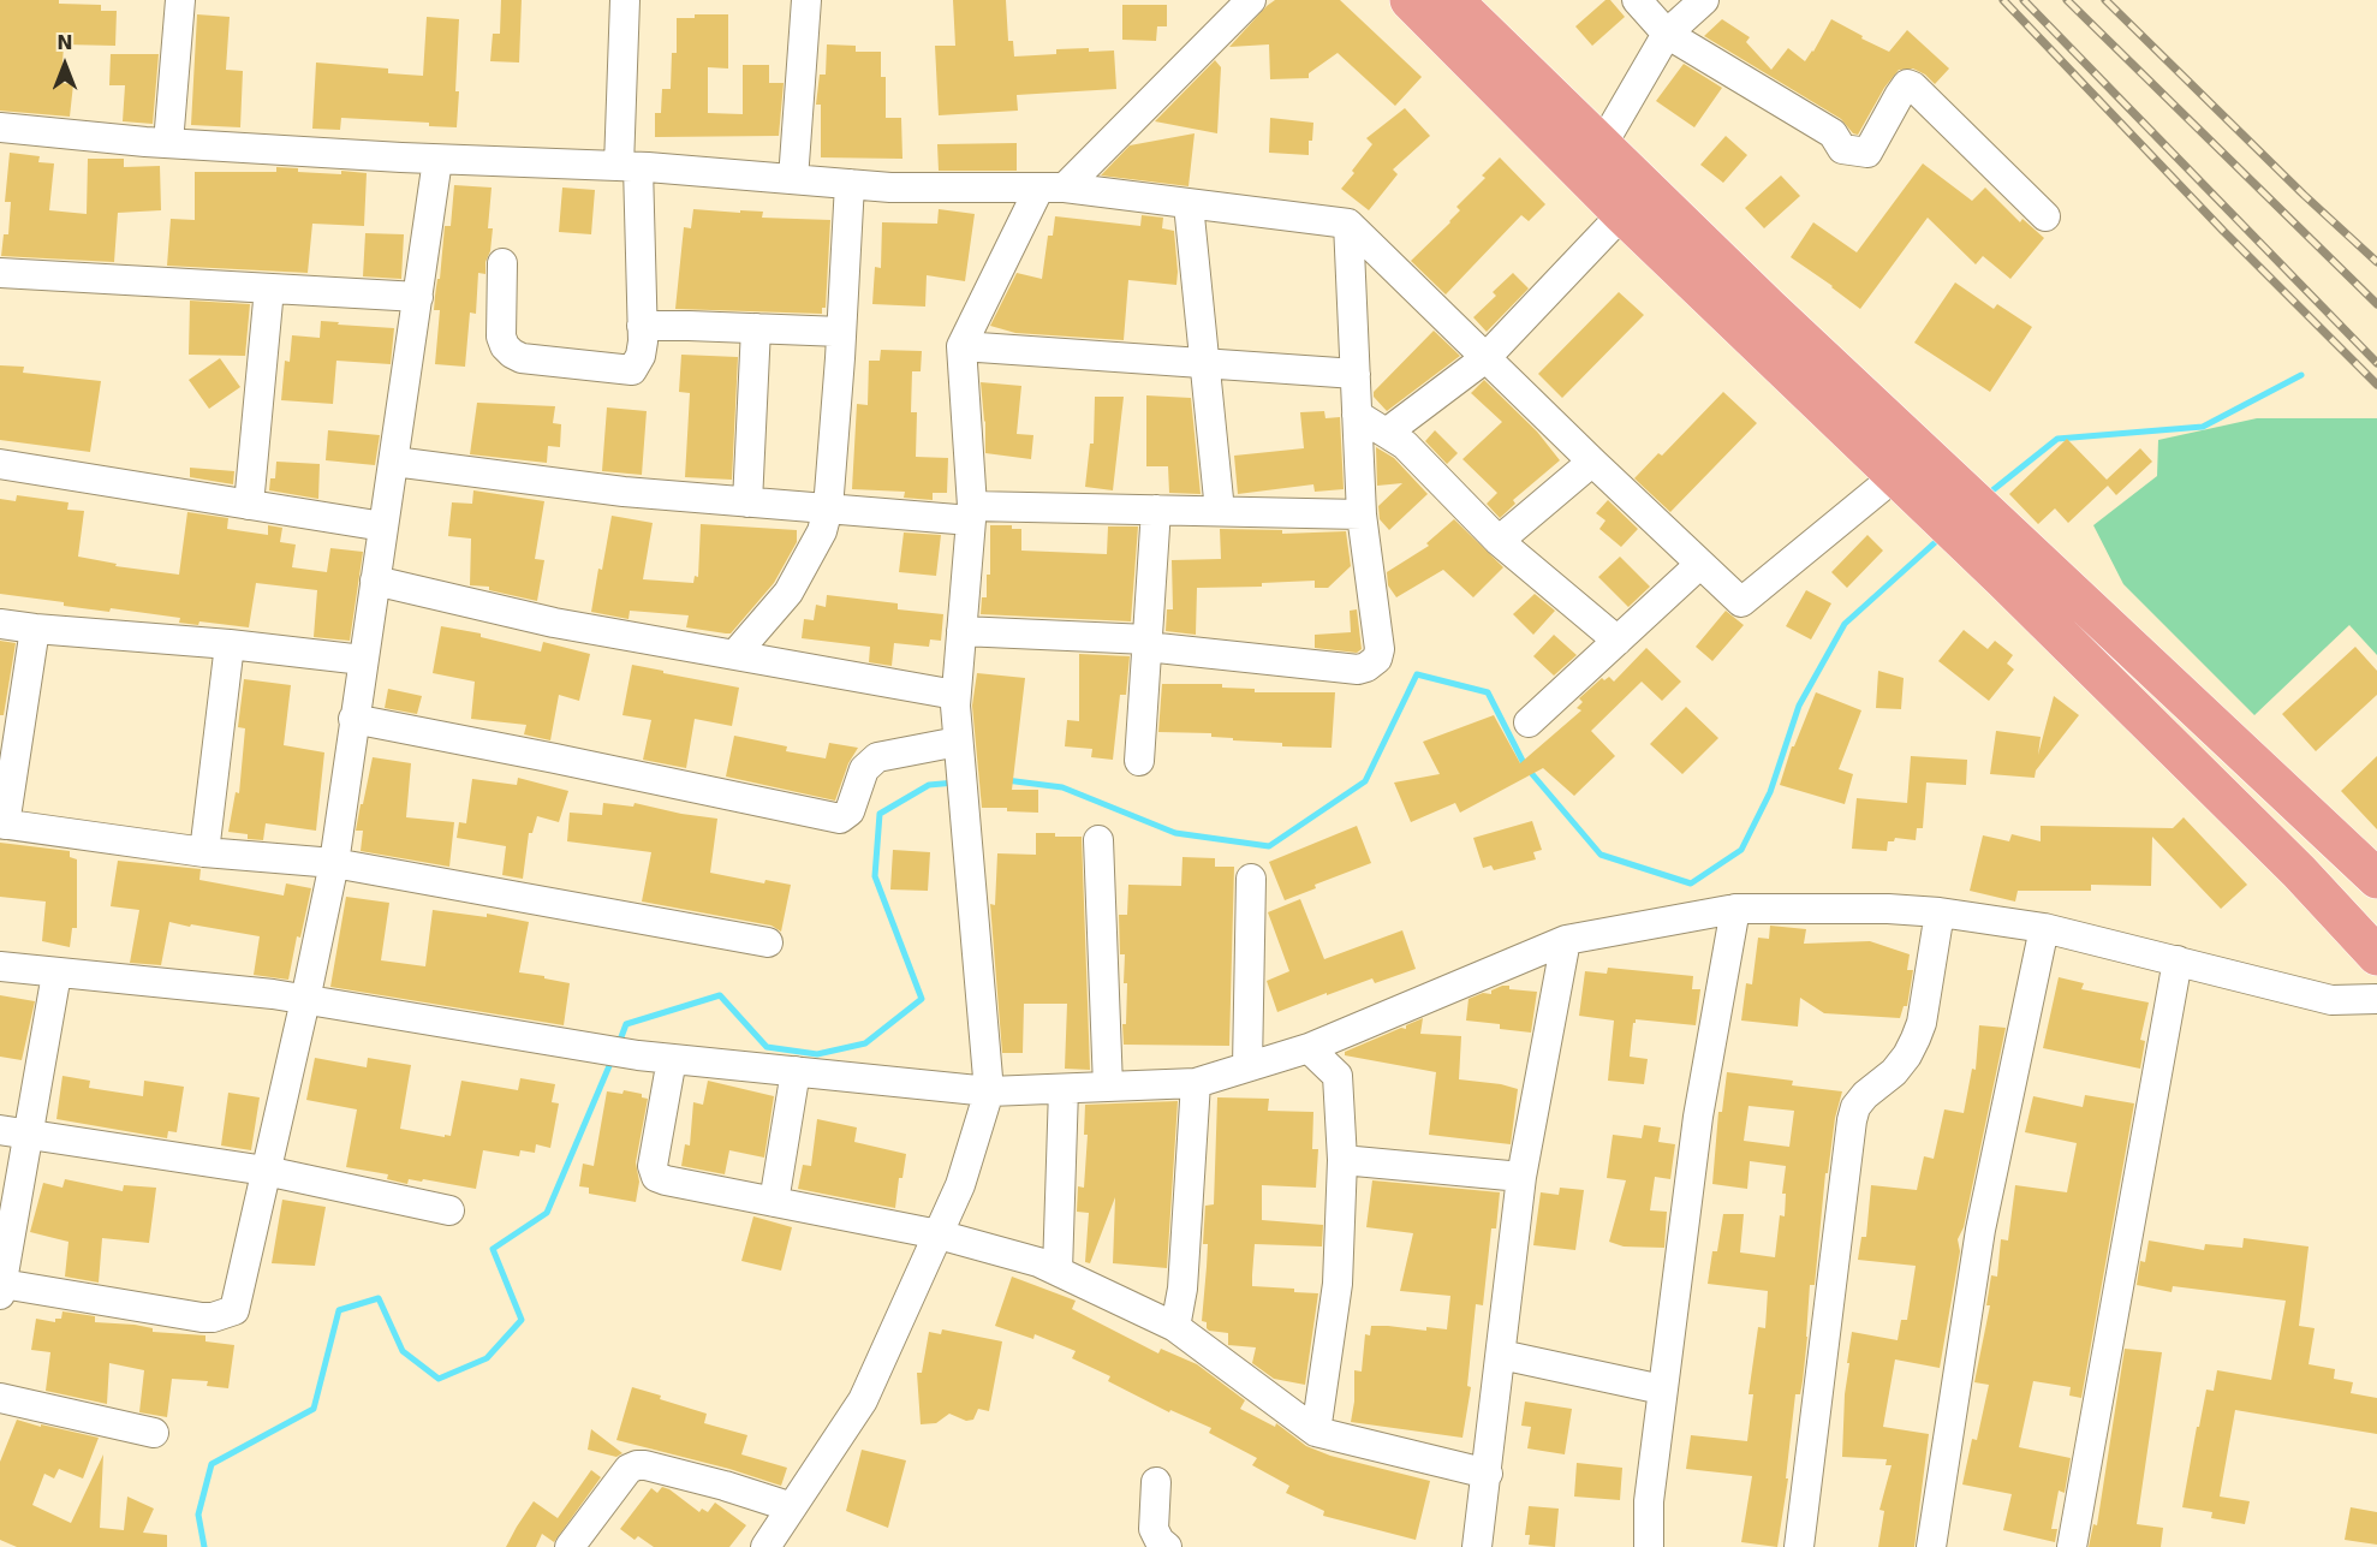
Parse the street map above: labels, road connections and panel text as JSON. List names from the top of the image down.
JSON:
{
  "north": "top"
}
